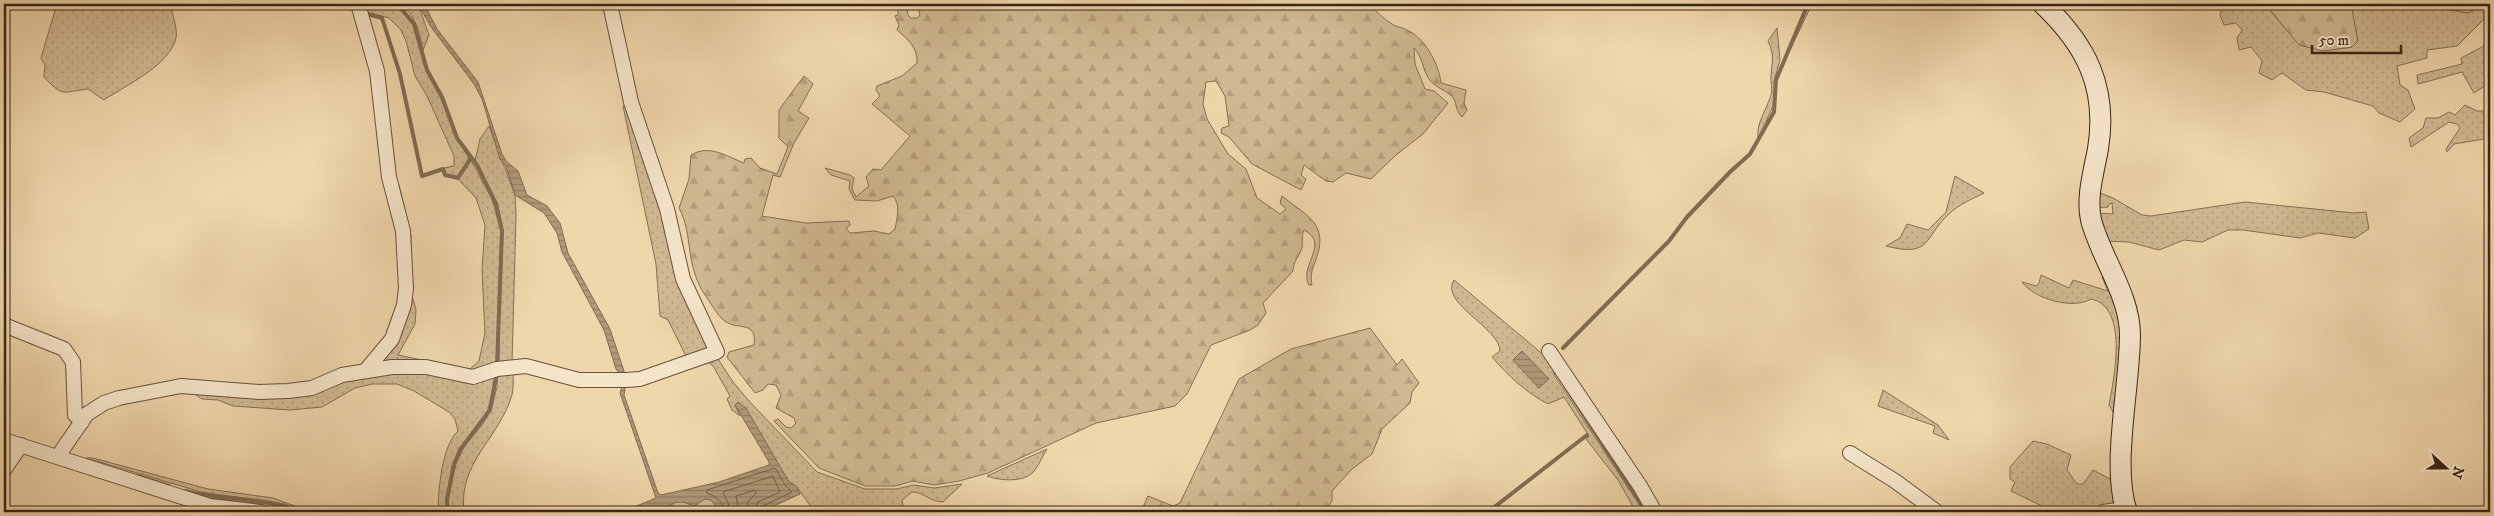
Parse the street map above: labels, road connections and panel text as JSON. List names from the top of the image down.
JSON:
{
  "scale_bar": "50 m",
  "north": "right"
}
